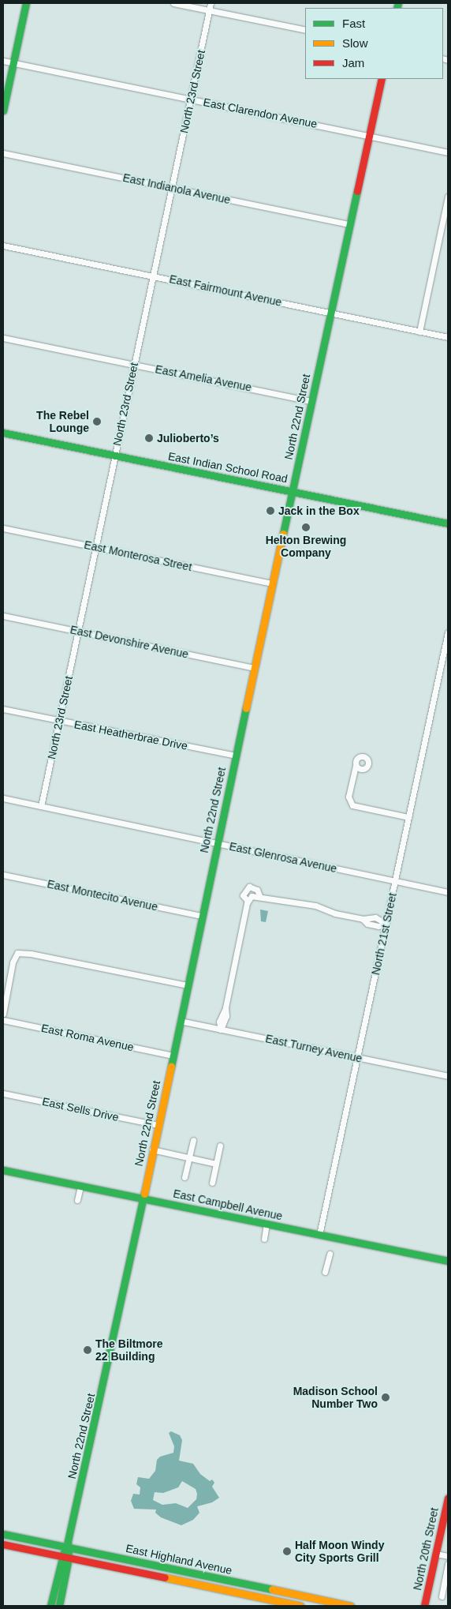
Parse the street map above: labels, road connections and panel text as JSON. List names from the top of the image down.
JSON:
{
  "streets": {
    "street": [
      "North 23rd Street",
      "East Clarendon Avenue",
      "East Indianola Avenue",
      "East Fairmount Avenue",
      "East Amelia Avenue",
      "North 22nd Street",
      "East Indian School Road",
      "East Monterosa Street",
      "East Devonshire Avenue",
      "East Heatherbrae Drive",
      "East Glenrosa Avenue",
      "East Montecito Avenue",
      "North 21st Street",
      "East Roma Avenue",
      "East Turney Avenue",
      "East Sells Drive",
      "East Campbell Avenue",
      "North 20th Street",
      "East Highland Avenue"
    ]
  },
  "crossings": [
    ["North 23rd Street", "East Clarendon Avenue"],
    ["North 23rd Street", "East Indianola Avenue"],
    ["North 23rd Street", "East Fairmount Avenue"],
    ["North 23rd Street", "East Amelia Avenue"],
    ["North 23rd Street", "East Indian School Road"],
    ["North 23rd Street", "East Monterosa Street"],
    ["North 23rd Street", "East Devonshire Avenue"],
    ["North 23rd Street", "East Heatherbrae Drive"],
    ["North 23rd Street", "East Glenrosa Avenue"],
    ["East Clarendon Avenue", "North 22nd Street"],
    ["East Indianola Avenue", "North 22nd Street"],
    ["East Fairmount Avenue", "North 22nd Street"],
    ["East Amelia Avenue", "North 22nd Street"],
    ["North 22nd Street", "East Indian School Road"],
    ["North 22nd Street", "East Monterosa Street"],
    ["North 22nd Street", "East Devonshire Avenue"],
    ["North 22nd Street", "East Heatherbrae Drive"],
    ["North 22nd Street", "East Glenrosa Avenue"],
    ["North 22nd Street", "East Montecito Avenue"],
    ["North 22nd Street", "East Roma Avenue"],
    ["North 22nd Street", "East Turney Avenue"],
    ["North 22nd Street", "East Sells Drive"],
    ["North 22nd Street", "East Campbell Avenue"],
    ["North 22nd Street", "East Highland Avenue"],
    ["East Glenrosa Avenue", "North 21st Street"],
    ["North 21st Street", "East Turney Avenue"],
    ["North 21st Street", "East Campbell Avenue"]
  ],
  "places": [
    "The Rebel Lounge",
    "Julioberto’s",
    "Jack in the Box",
    "Helton Brewing Company",
    "The Biltmore 22 Building",
    "Madison School Number Two",
    "Half Moon Windy City Sports Grill"
  ],
  "legend": ["Fast", "Slow", "Jam"]
}
